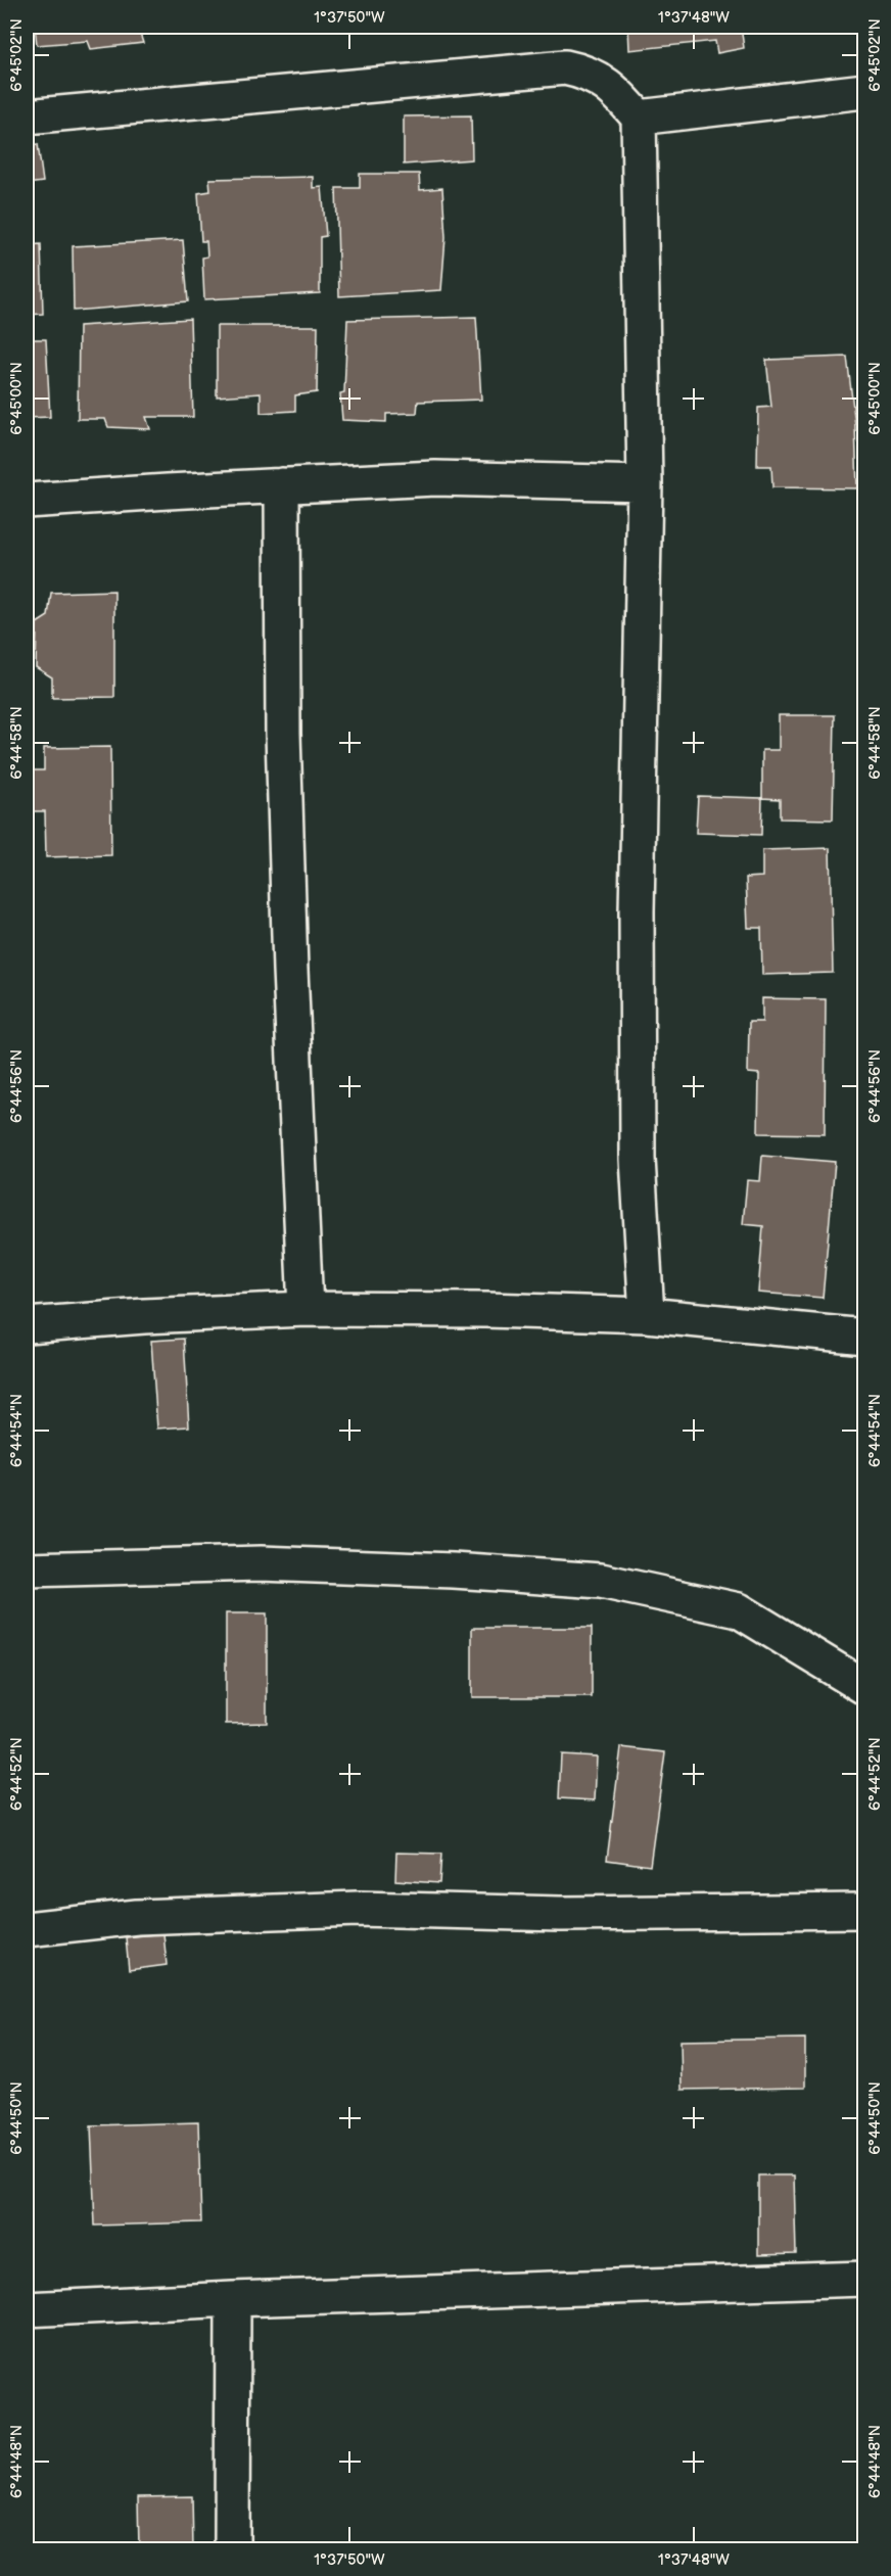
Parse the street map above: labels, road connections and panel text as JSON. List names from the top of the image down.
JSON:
{
  "coordinates": [
    "1°37'50\"W",
    "1°37'48\"W",
    "6°45'02\"N",
    "6°45'00\"N",
    "6°44'58\"N",
    "6°44'56\"N",
    "6°44'54\"N",
    "6°44'52\"N",
    "6°44'50\"N",
    "6°44'48\"N"
  ]
}
